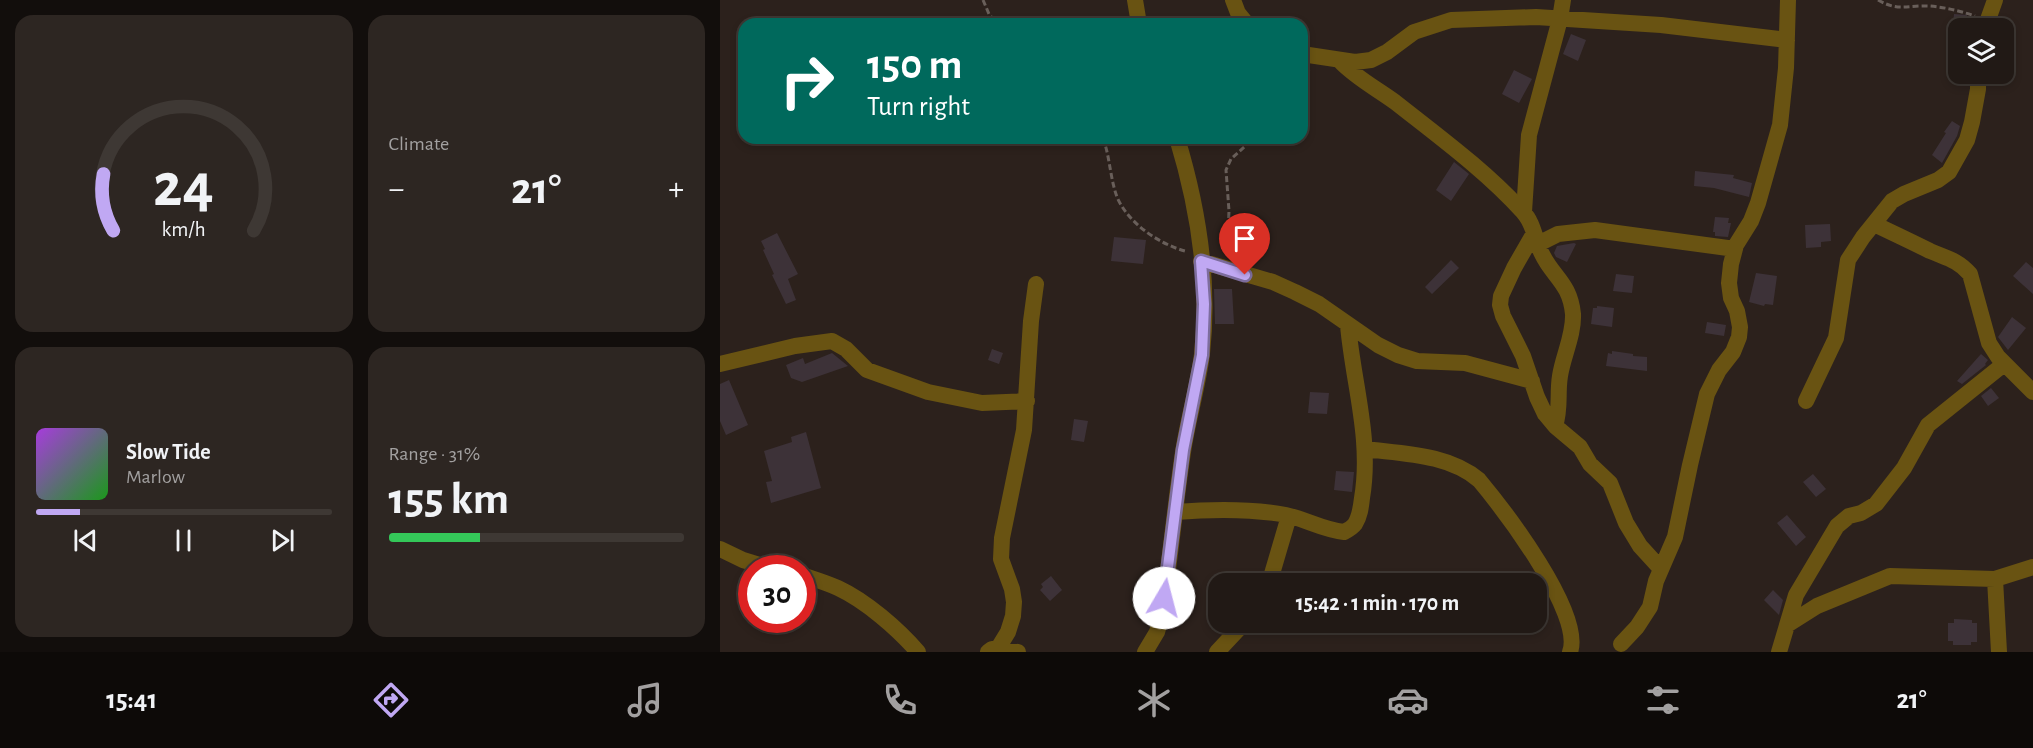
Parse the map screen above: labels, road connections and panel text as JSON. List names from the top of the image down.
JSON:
{
  "page": {
    "tile": [
      "Climate",
      ["Range · 31%", "155 km"]
    ],
    "turn": ["150 m", "Turn right"],
    "heat": ["−", "21°", "+"],
    "song": ["Slow Tide", "Marlow"],
    "limit": "30",
    "trip": "15:42 · 1 min · 170 m",
    "tabs": ["15:41", "21°"],
    "gauge": ["24", "km/h"]
  }
}
